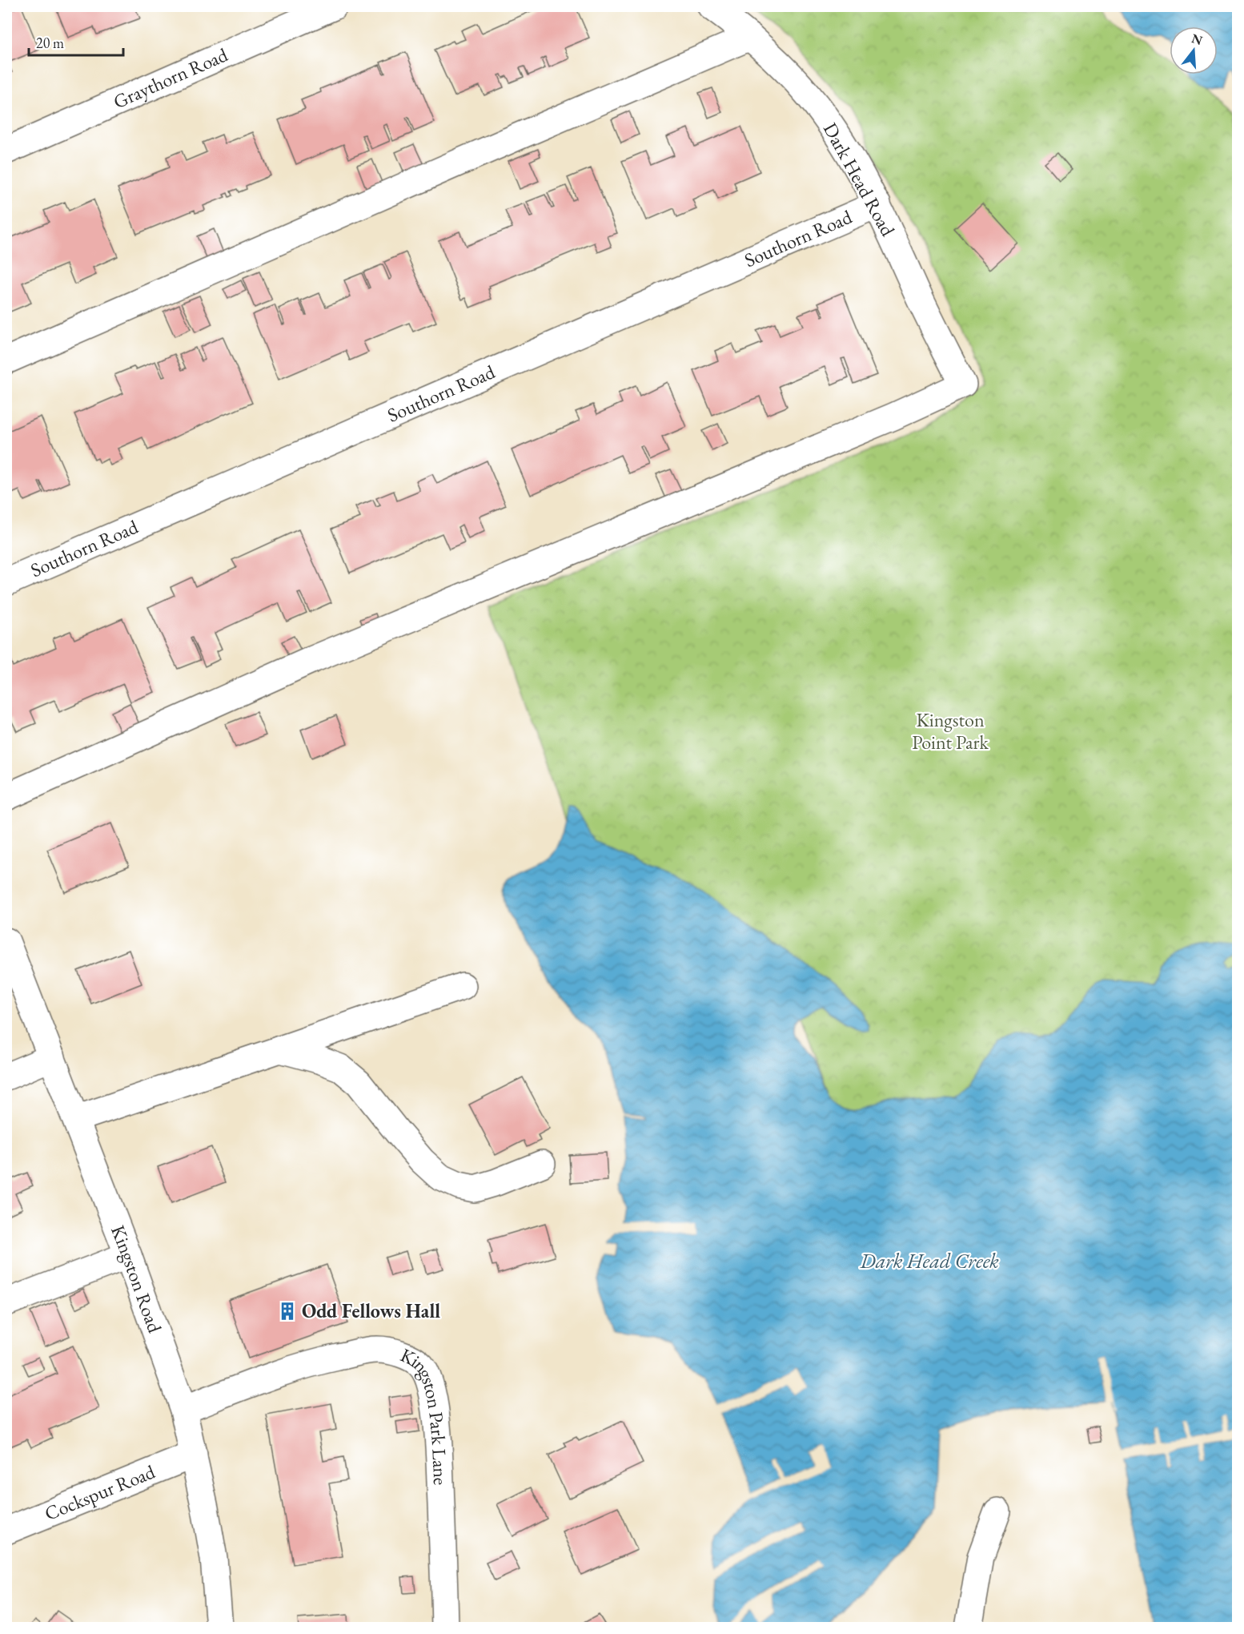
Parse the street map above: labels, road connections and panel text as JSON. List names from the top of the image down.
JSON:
{
  "streets": {
    "street": [
      "Graythorn Road",
      "Dark Head Road",
      "Southorn Road",
      "Kingston Road",
      "Kingston Park Lane",
      "Cockspur Road"
    ]
  },
  "crossings": [
    ["Dark Head Road", "Southorn Road"],
    ["Kingston Road", "Kingston Park Lane"],
    ["Kingston Road", "Cockspur Road"]
  ],
  "water": ["Dark Head Creek"],
  "parks": ["Kingston Point Park"],
  "places": {
    "building": ["Odd Fellows Hall"]
  },
  "scale_bar": "20 m",
  "north": "top"
}
